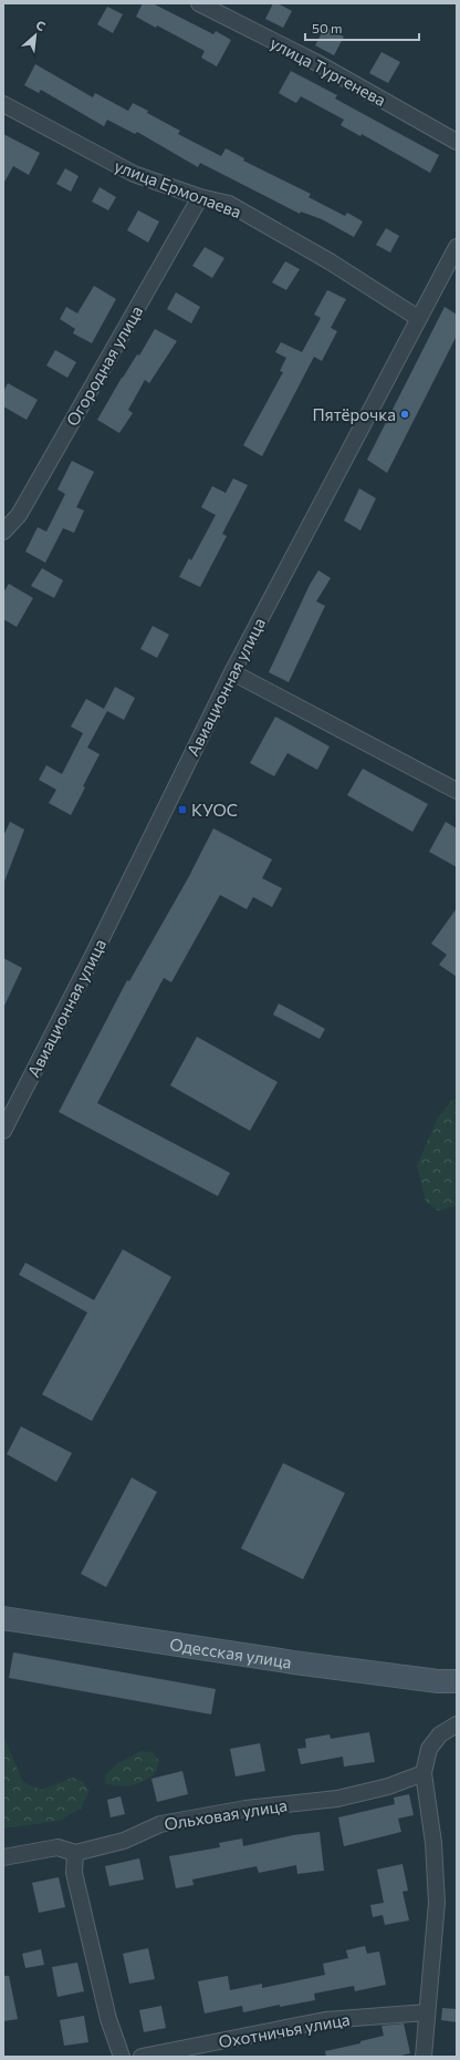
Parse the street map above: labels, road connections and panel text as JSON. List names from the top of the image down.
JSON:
{
  "streets": {
    "main road": ["Одесская улица"],
    "street": [
      "улица Тургенева",
      "улица Ермолаева",
      "Огородная улица",
      "Авиационная улица",
      "Ольховая улица",
      "Охотничья улица"
    ]
  },
  "crossings": [
    ["улица Ермолаева", "Огородная улица"],
    ["улица Ермолаева", "Авиационная улица"]
  ],
  "places": {
    "other": ["Пятёрочка"],
    "transit": ["КУОС"]
  },
  "scale_bar": "50 m",
  "north": "top right"
}
